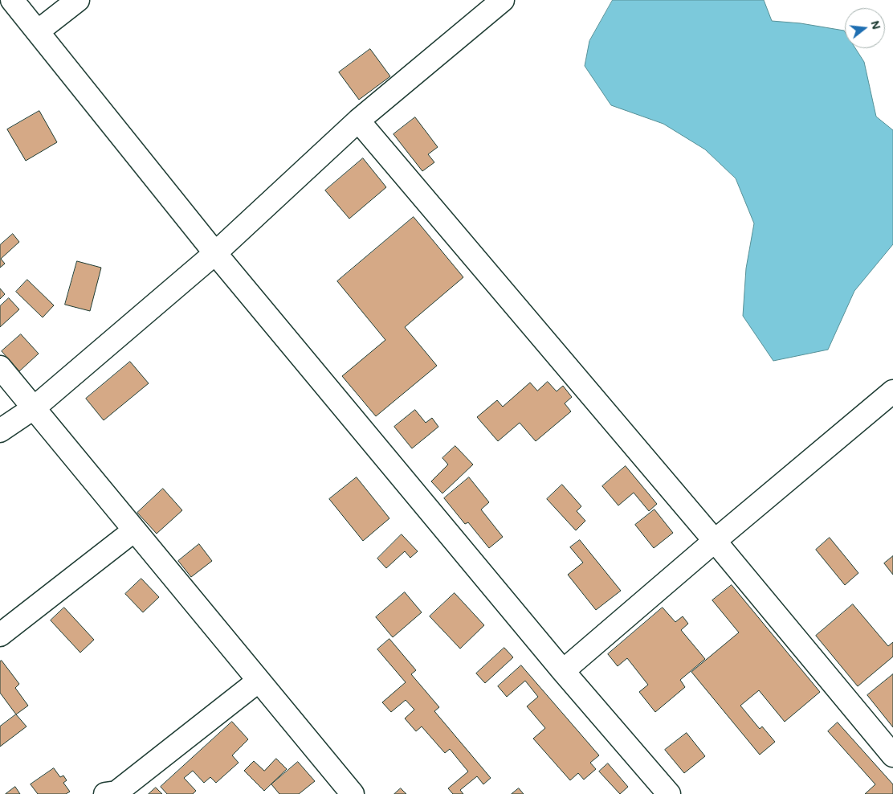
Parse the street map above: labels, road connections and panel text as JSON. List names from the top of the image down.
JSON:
{
  "north": "right"
}
